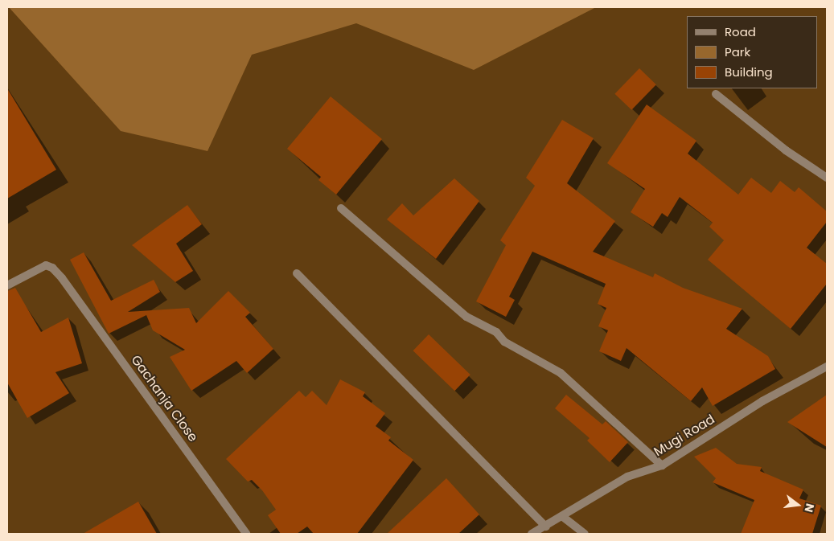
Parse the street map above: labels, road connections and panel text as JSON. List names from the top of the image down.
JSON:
{
  "streets": {
    "street": ["Gachanja Close", "Mugi Road"]
  },
  "legend": ["Road", "Park", "Building"],
  "north": "right"
}
